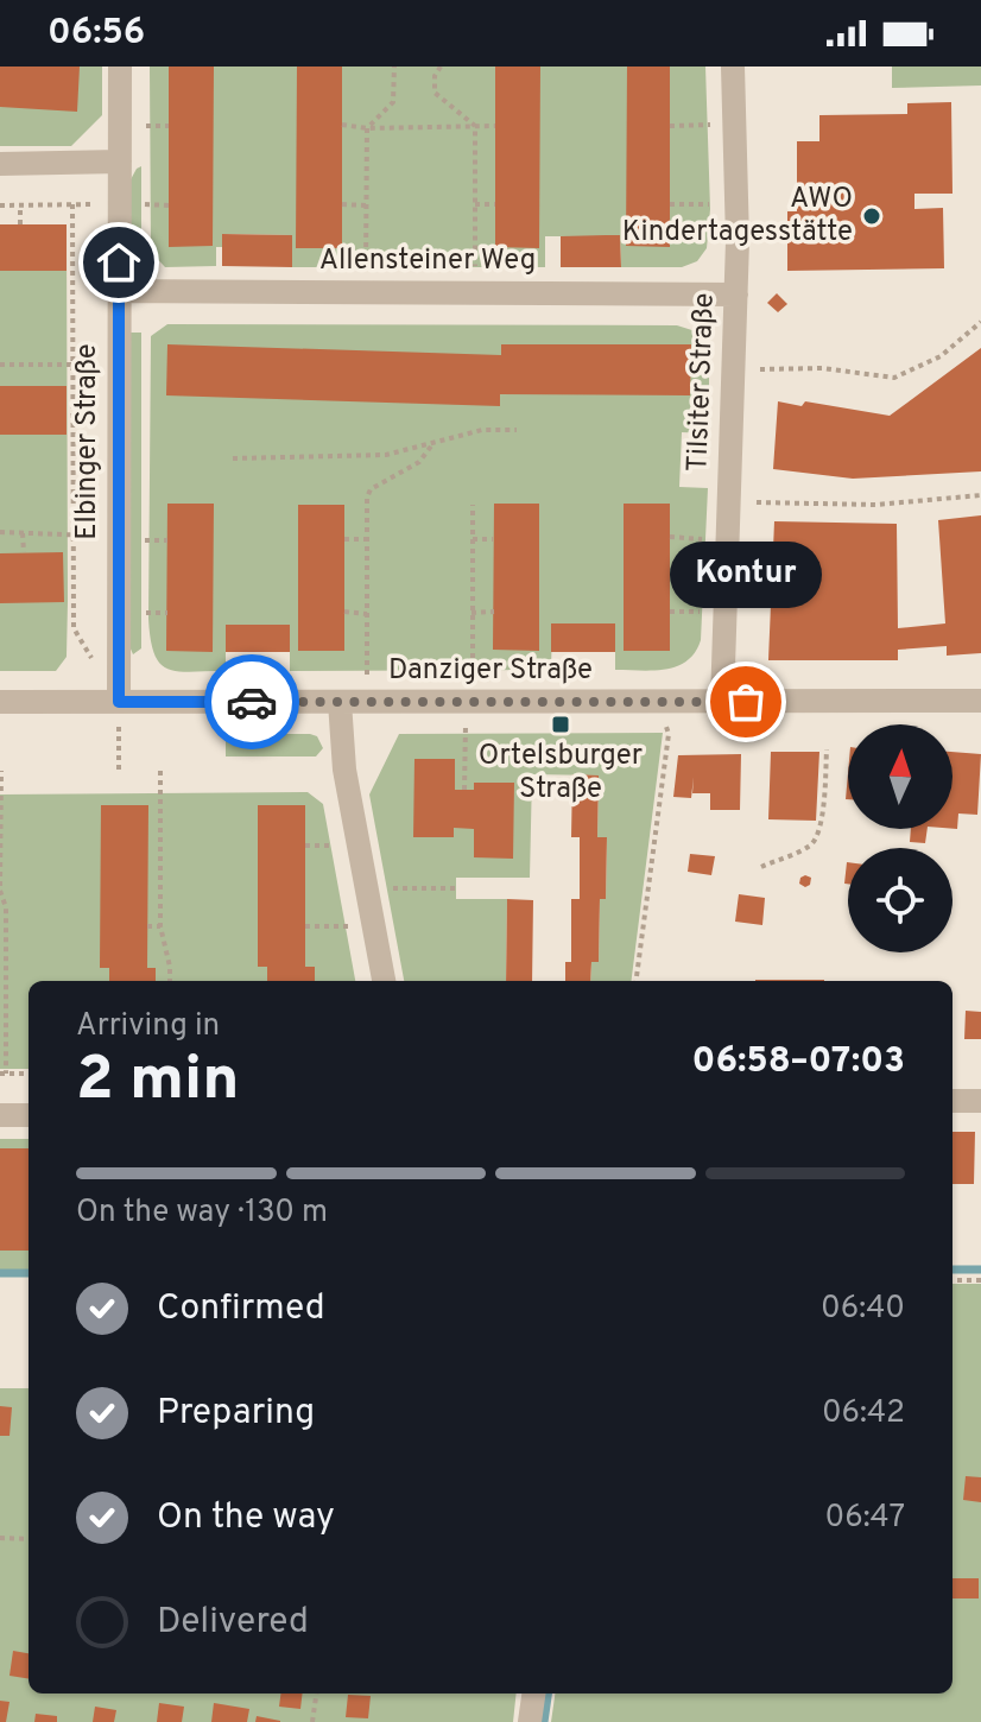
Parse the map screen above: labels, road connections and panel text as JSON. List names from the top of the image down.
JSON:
{
  "streets": {
    "street": [
      "Allensteiner Weg",
      "Tilsiter Straße",
      "Elbinger Straße",
      "Danziger Straße"
    ]
  },
  "crossings": [
    ["Allensteiner Weg", "Tilsiter Straße"],
    ["Allensteiner Weg", "Elbinger Straße"],
    ["Tilsiter Straße", "Danziger Straße"],
    ["Elbinger Straße", "Danziger Straße"]
  ],
  "places": {
    "other": ["AWO Kindertagesstätte", "Kontur"],
    "transit": ["Ortelsburger Straße"]
  },
  "north": "top",
  "page": {
    "status": "06:56",
    "bubble": "Kontur",
    "heading": ["2 min", "Arriving in", "06:58–07:03"],
    "bar": "On the way · 130 m",
    "list": [
      ["Confirmed", "06:40"],
      ["Preparing", "06:42"],
      ["On the way", "06:47"],
      "Delivered"
    ]
  }
}
